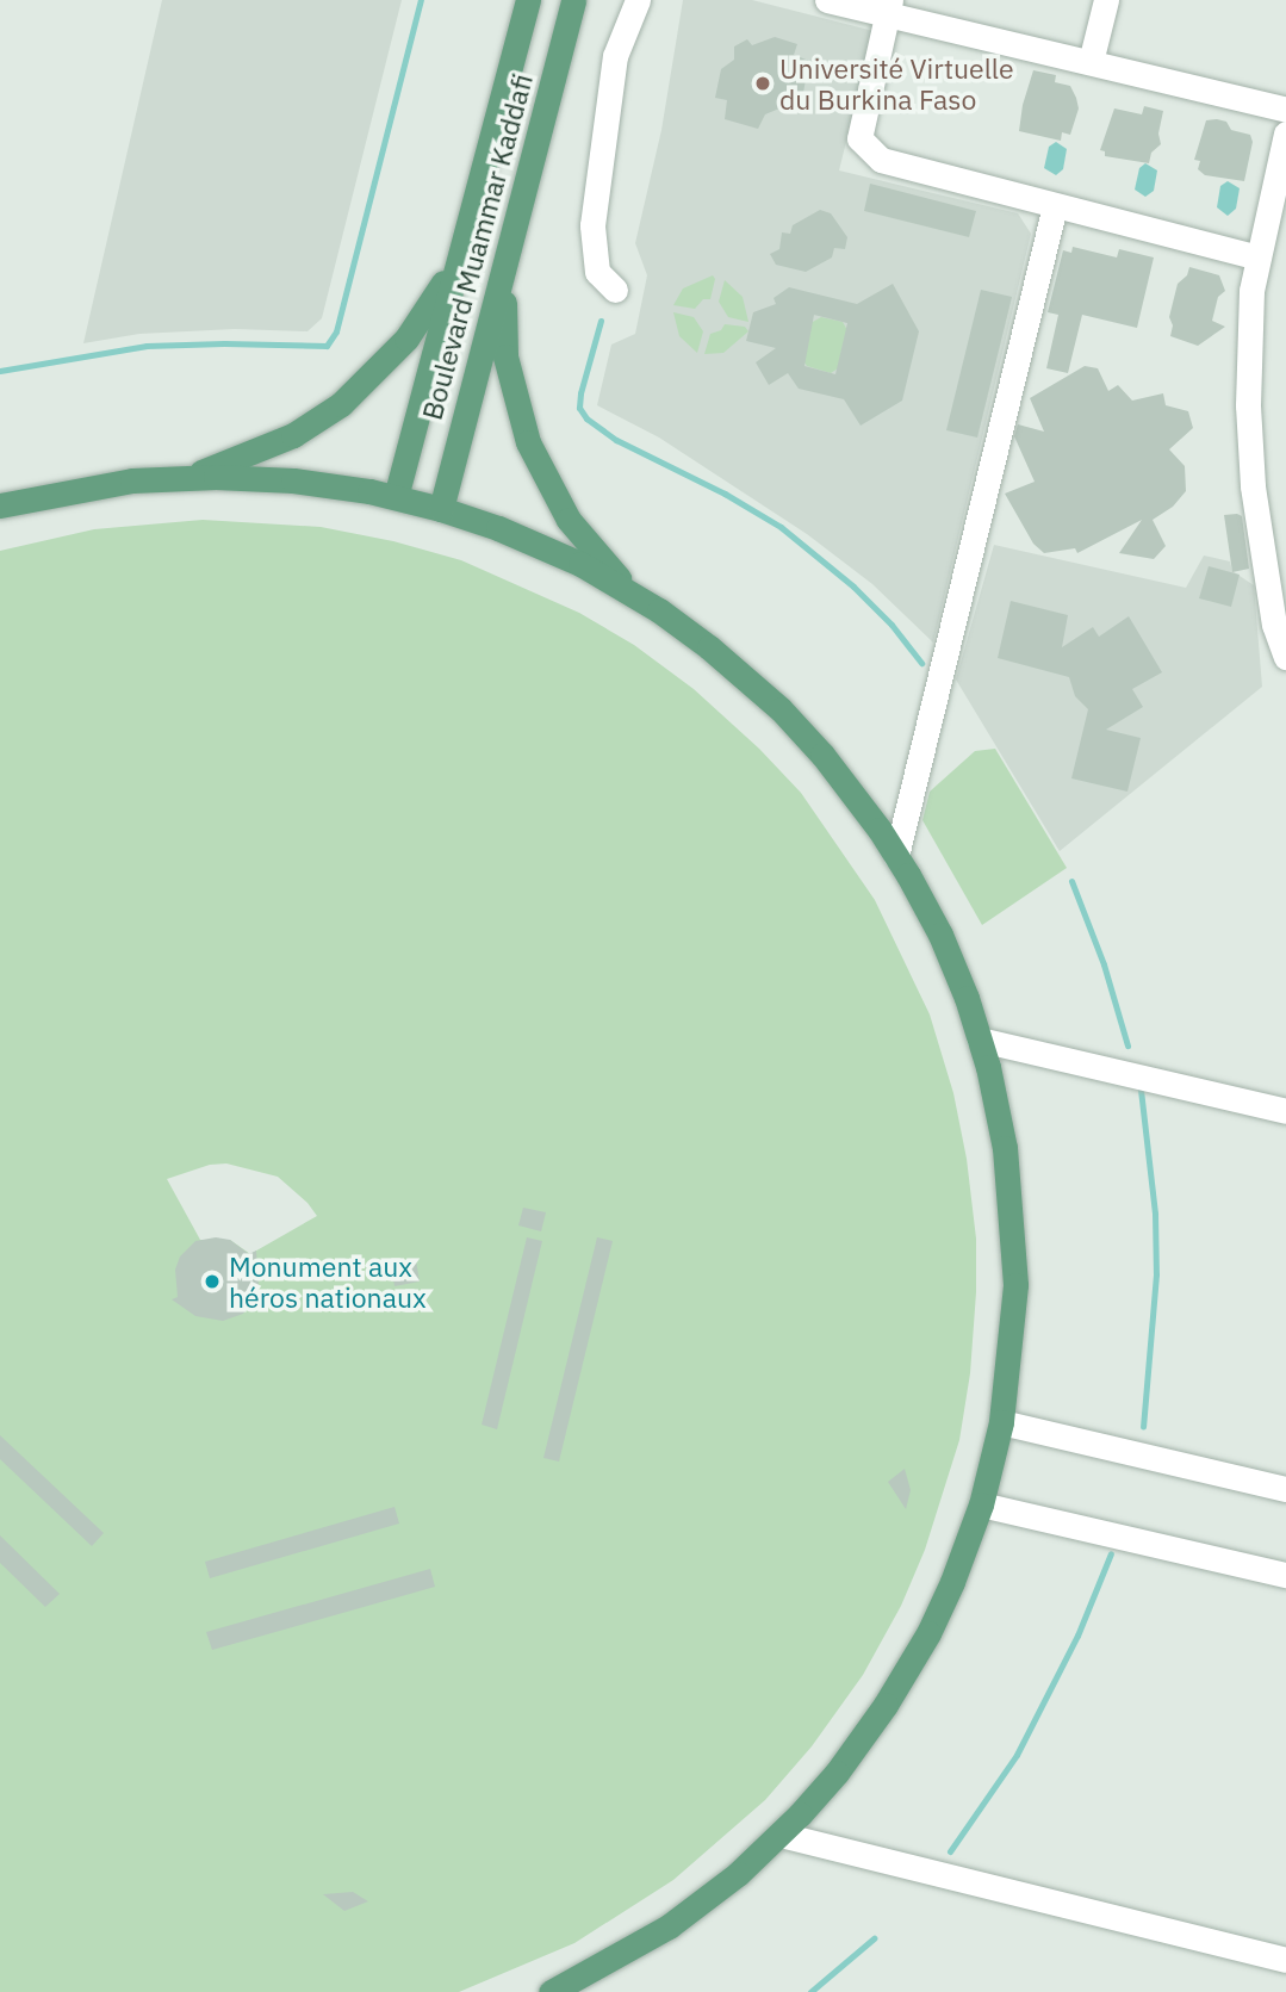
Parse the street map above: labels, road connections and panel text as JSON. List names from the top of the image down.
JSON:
{
  "streets": {
    "main road": ["Boulevard Muammar Kaddafi"]
  },
  "places": ["Université Virtuelle du Burkina Faso", "Monument aux héros nationaux"]
}
